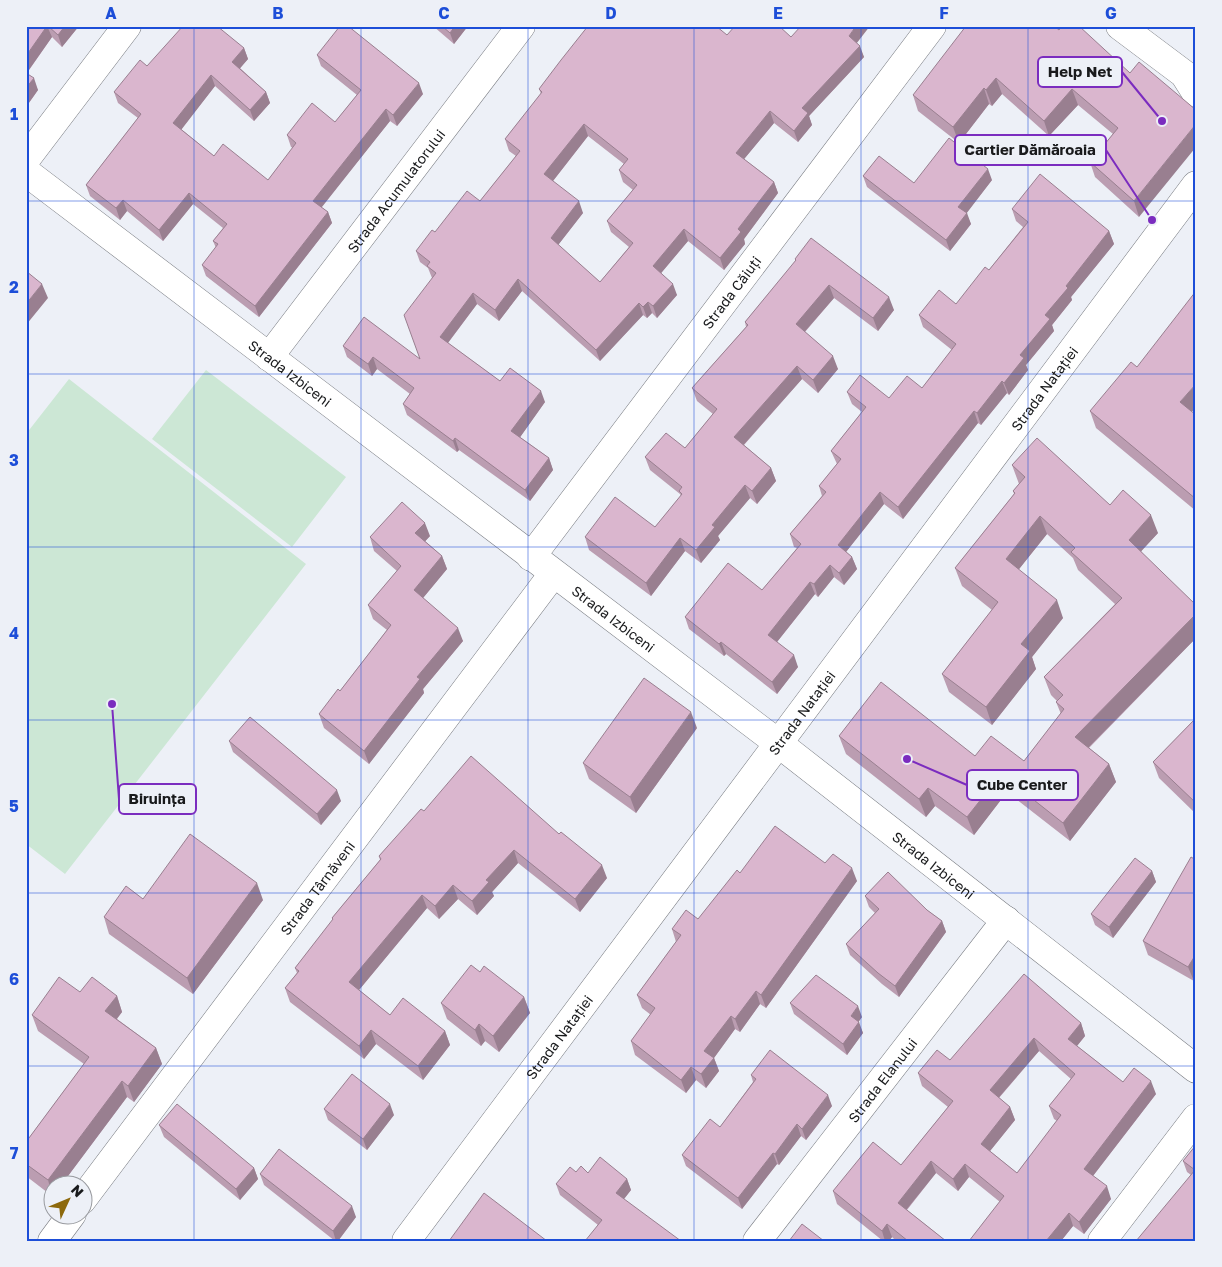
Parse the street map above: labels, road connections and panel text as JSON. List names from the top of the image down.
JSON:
{
  "streets": {
    "street": [
      "Strada Acumulatorului",
      "Strada Căiuți",
      "Strada Izbiceni",
      "Strada Natației",
      "Strada Târnăveni",
      "Strada Elanului"
    ]
  },
  "crossings": [
    ["Strada Acumulatorului", "Strada Izbiceni"],
    ["Strada Căiuți", "Strada Izbiceni"],
    ["Strada Izbiceni", "Strada Natației"],
    ["Strada Izbiceni", "Strada Târnăveni"],
    ["Strada Izbiceni", "Strada Elanului"]
  ],
  "places": [
    "Help Net",
    "Cartier Dămăroaia",
    "Biruința",
    "Cube Center"
  ],
  "north": "top right",
  "grid": {
    "columns": [
      "A",
      "B",
      "C",
      "D",
      "E",
      "F",
      "G"
    ],
    "rows": [
      "1",
      "2",
      "3",
      "4",
      "5",
      "6",
      "7"
    ]
  }
}
